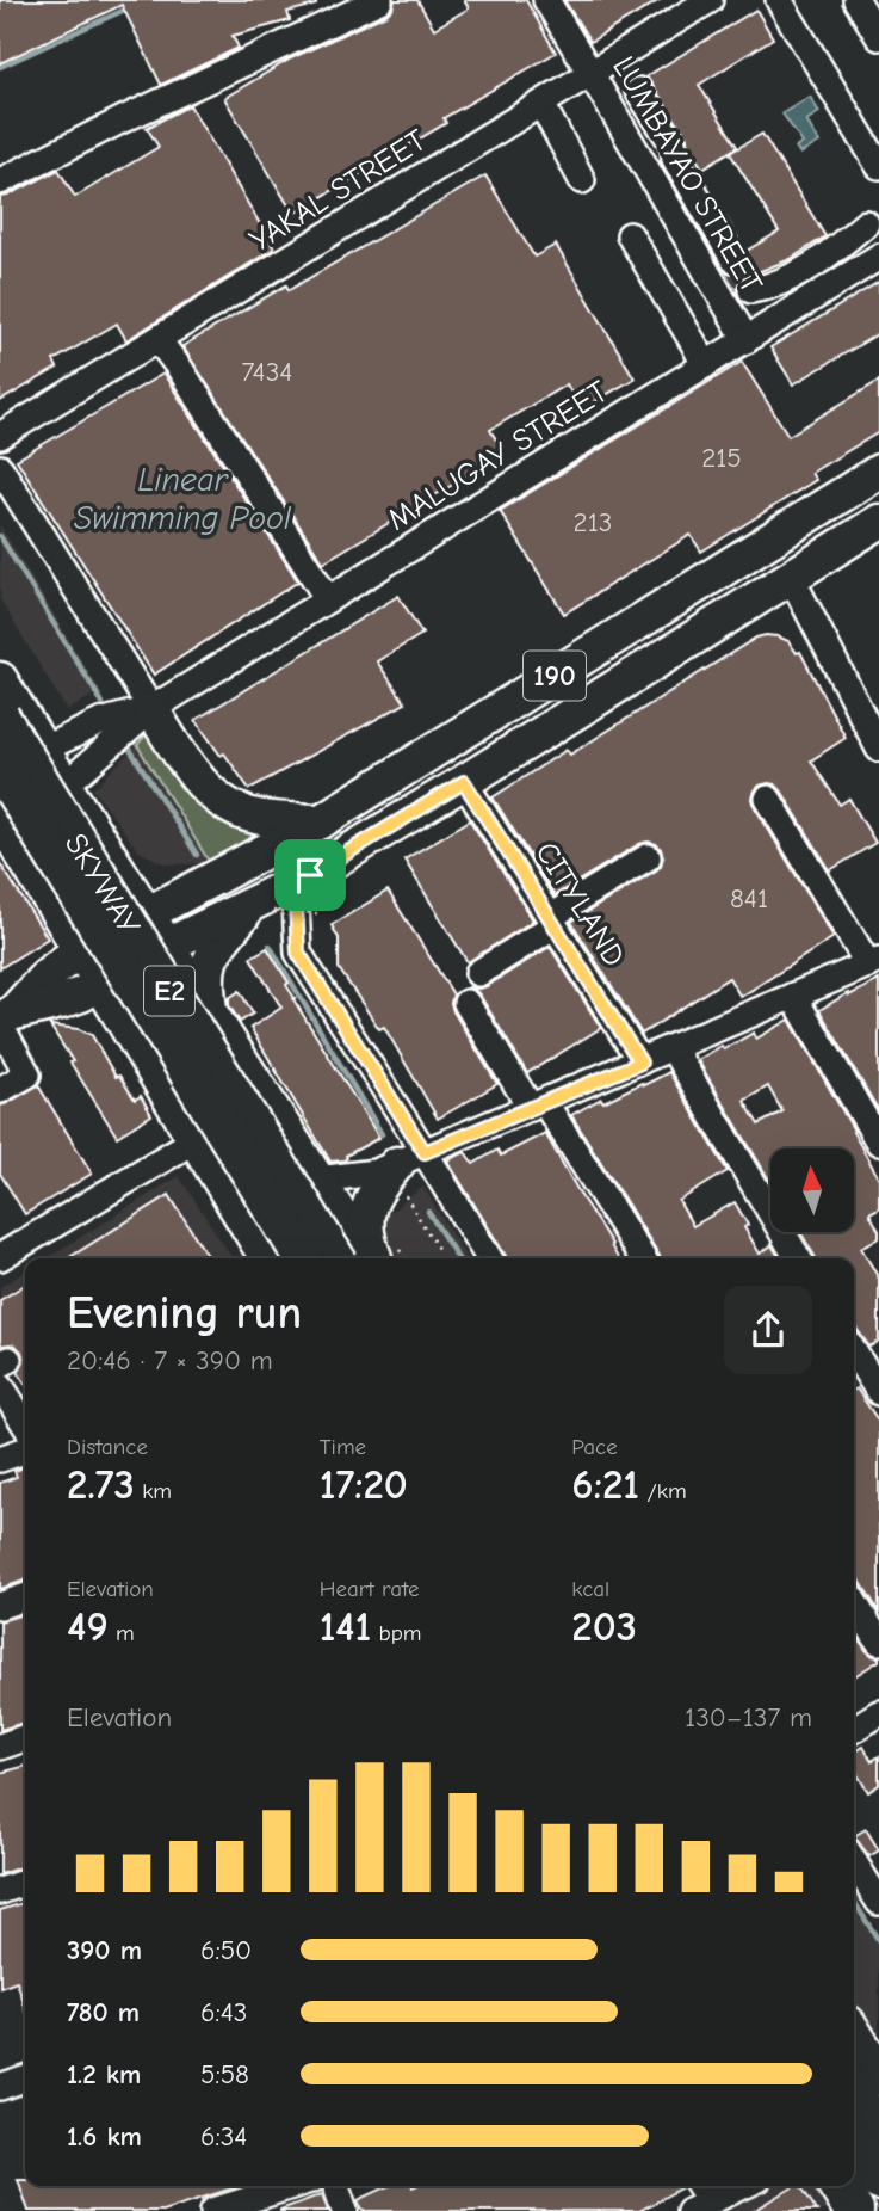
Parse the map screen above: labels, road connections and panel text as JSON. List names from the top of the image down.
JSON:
{
  "streets": {
    "highway": ["SKYWAY", "E2"],
    "main road": ["190"],
    "street": [
      "LUMBAYAO STREET",
      "YAKAL STREET",
      "MALUGAY STREET",
      "CITYLAND"
    ]
  },
  "crossings": [
    ["LUMBAYAO STREET", "YAKAL STREET"],
    ["LUMBAYAO STREET", "MALUGAY STREET"],
    ["MALUGAY STREET", "SKYWAY"],
    ["190", "CITYLAND"]
  ],
  "water": ["Linear Swimming Pool"],
  "house_numbers": [
    "7434",
    "215",
    "213",
    "841"
  ],
  "north": "top",
  "page": {
    "heading": ["Evening run", "20:46 · 7 × 390 m"],
    "stats": [
      ["Distance", "2.73 km"],
      ["Time", "17:20"],
      ["Pace", "6:21 /km"],
      ["Elevation", "49 m"],
      ["Heart rate", "141 bpm"],
      ["kcal", "203"]
    ],
    "chart": ["Elevation", "130–137 m"],
    "list": [
      {
        "name": "390 m",
        "note": "6:50"
      },
      {
        "name": "780 m",
        "note": "6:43"
      },
      {
        "name": "1.2 km",
        "note": "5:58"
      },
      {
        "name": "1.6 km",
        "note": "6:34"
      }
    ]
  }
}
